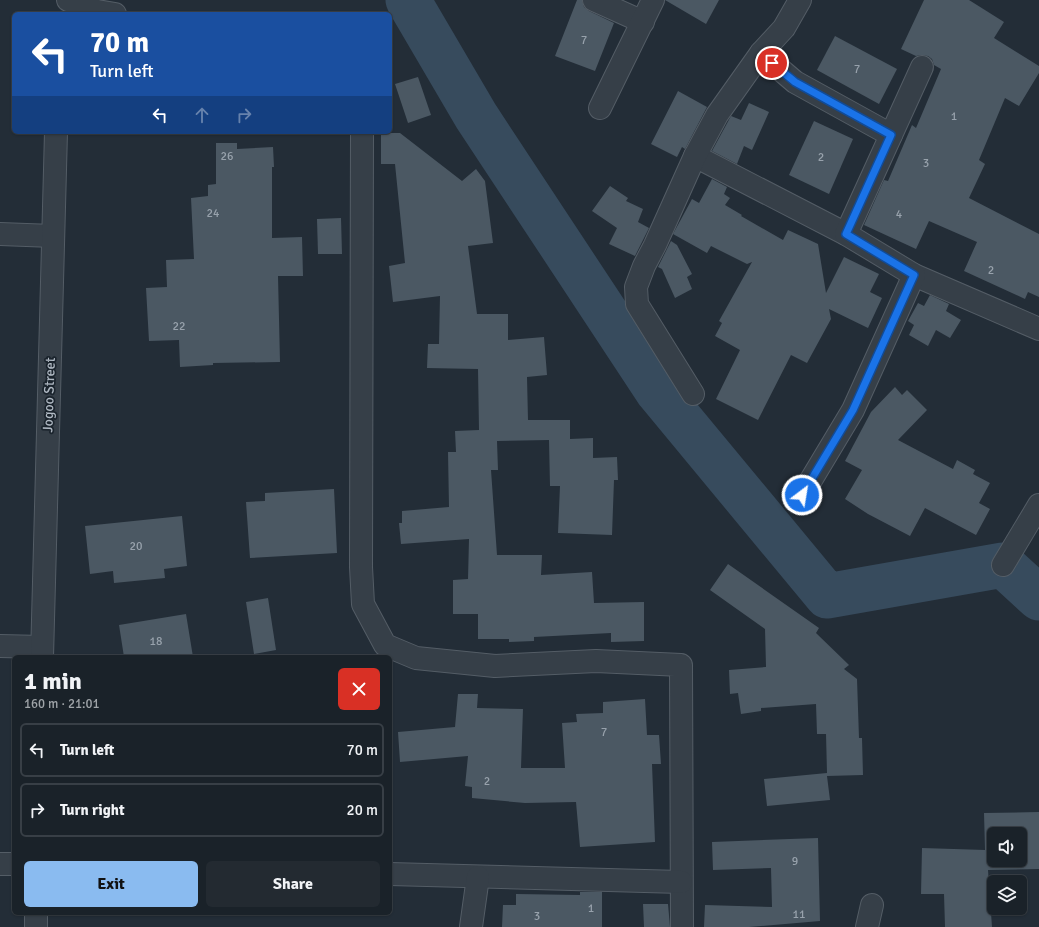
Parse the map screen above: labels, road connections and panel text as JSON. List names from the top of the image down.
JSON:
{
  "streets": {
    "street": ["Jogoo Street"]
  },
  "house_numbers": [
    "7",
    "7",
    "1",
    "26",
    "2",
    "3",
    "24",
    "4",
    "2",
    "22",
    "20",
    "18",
    "7",
    "2",
    "9",
    "1",
    "11",
    "3"
  ],
  "page": {
    "turn": ["70 m", "Turn left"],
    "heading": ["1 min", "160 m · 21:01"],
    "list": [
      {
        "name": "Turn left",
        "value": "70 m"
      },
      {
        "name": "Turn right",
        "value": "20 m"
      }
    ],
    "buttons": ["Exit", "Share"]
  }
}
